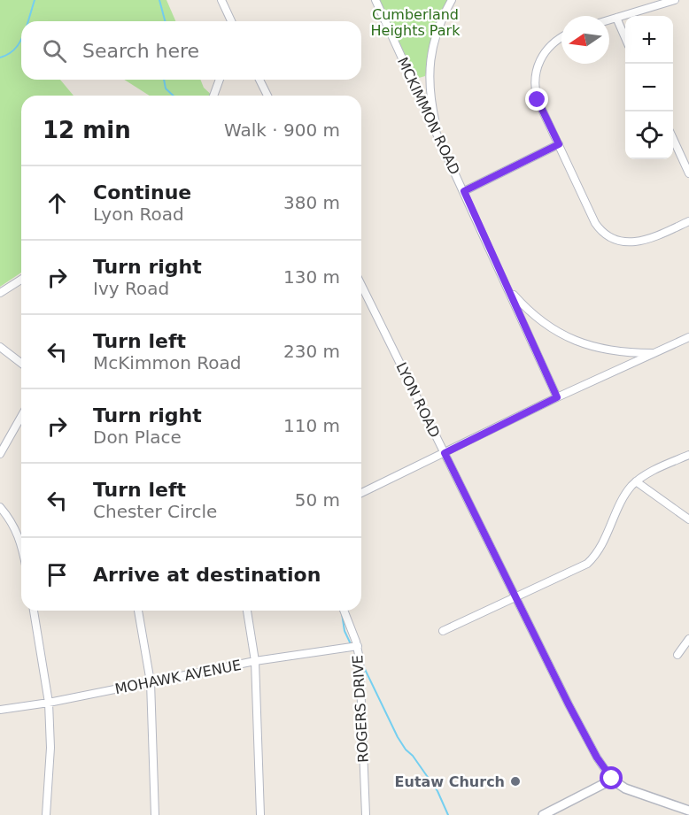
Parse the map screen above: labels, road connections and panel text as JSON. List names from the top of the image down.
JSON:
{
  "streets": {
    "street": [
      "MCKIMMON ROAD",
      "LYON ROAD",
      "MOHAWK AVENUE",
      "ROGERS DRIVE"
    ]
  },
  "crossings": [
    ["MOHAWK AVENUE", "ROGERS DRIVE"]
  ],
  "parks": ["Cumberland Heights Park"],
  "places": ["Eutaw Church"],
  "north": "left",
  "page": {
    "map_buttons": ["+", "−"],
    "search": "Search here",
    "heading": ["12 min", "Walk · 900 m"],
    "list": [
      ["Continue", "Lyon Road", "380 m"],
      ["Turn right", "Ivy Road", "130 m"],
      ["Turn left", "McKimmon Road", "230 m"],
      ["Turn right", "Don Place", "110 m"],
      ["Turn left", "Chester Circle", "50 m"],
      "Arrive at destination"
    ]
  }
}
